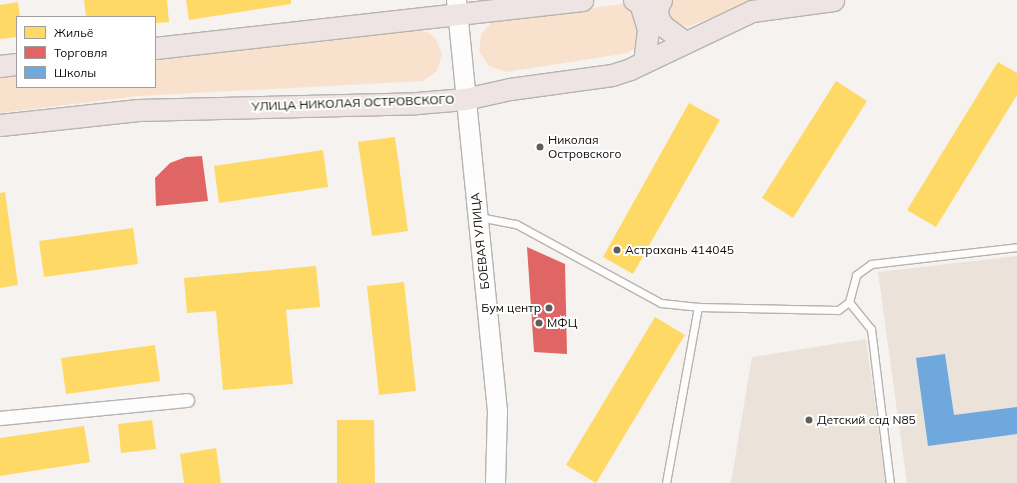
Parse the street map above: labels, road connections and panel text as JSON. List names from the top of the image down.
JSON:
{
  "streets": {
    "main road": ["УЛИЦА НИКОЛАЯ ОСТРОВСКОГО", "БОЕВАЯ УЛИЦА"]
  },
  "crossings": [
    ["УЛИЦА НИКОЛАЯ ОСТРОВСКОГО", "БОЕВАЯ УЛИЦА"]
  ],
  "places": [
    "Николая Островского",
    "Астрахань 414045",
    "Бум центр",
    "МФЦ",
    "Детский сад N85"
  ],
  "legend": ["Жильё", "Торговля", "Школы"]
}
